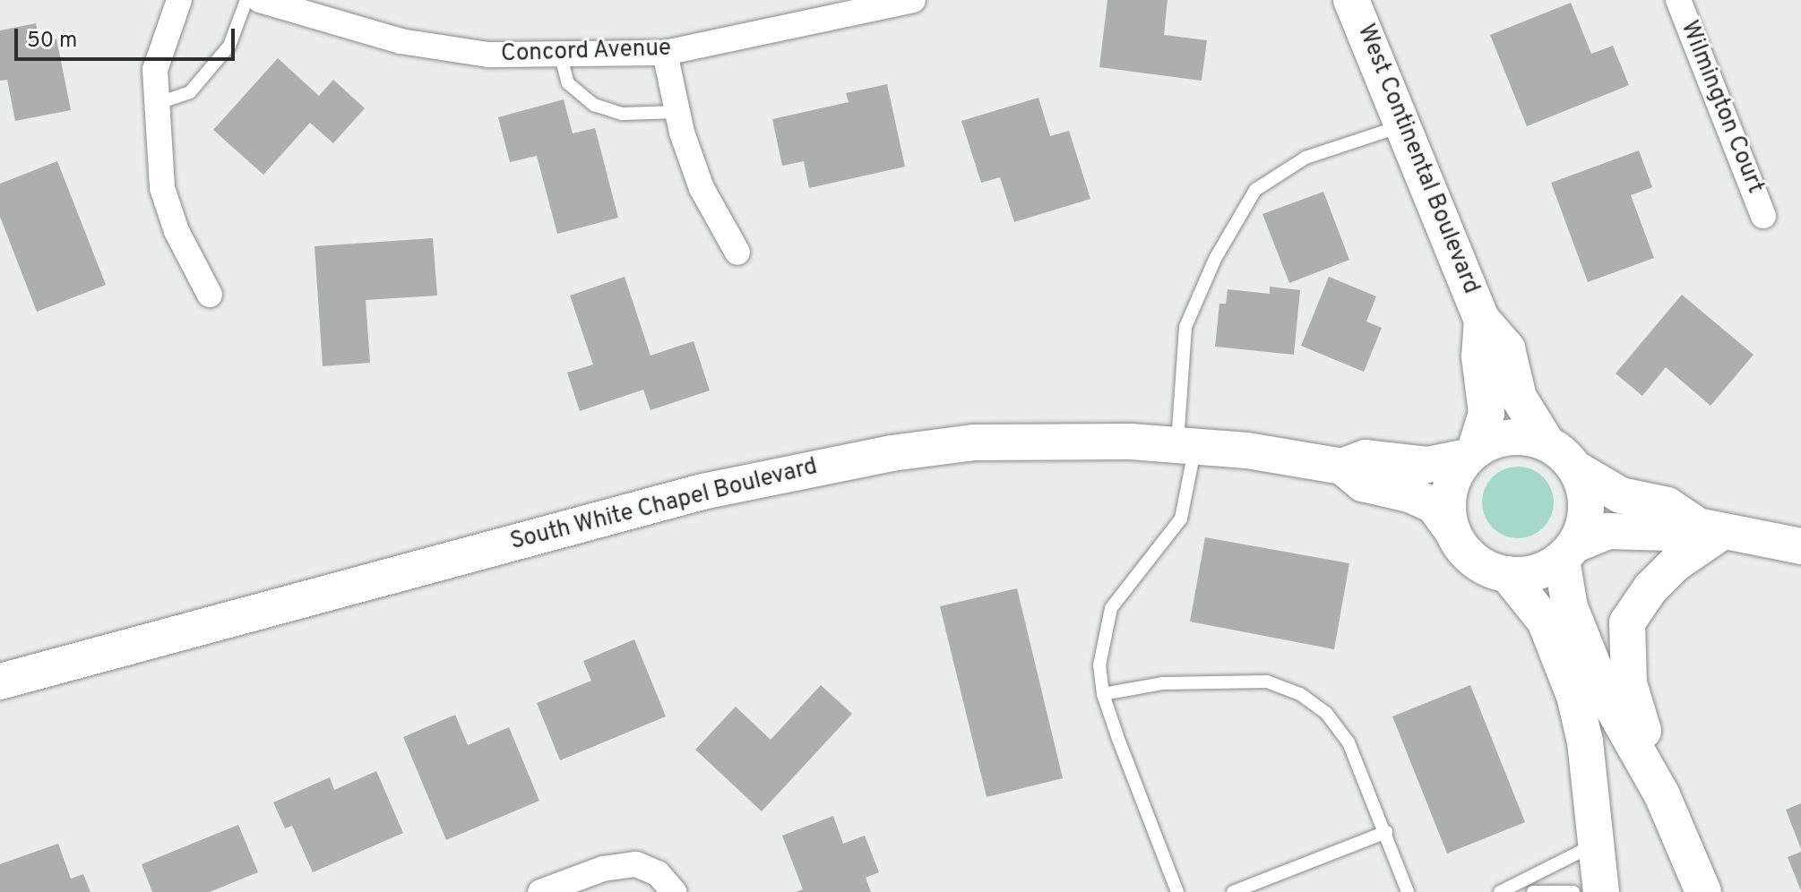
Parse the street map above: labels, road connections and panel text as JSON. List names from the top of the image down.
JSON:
{
  "streets": {
    "main road": ["West Continental Boulevard", "South White Chapel Boulevard"],
    "street": ["Concord Avenue", "Wilmington Court"]
  },
  "crossings": [
    ["West Continental Boulevard", "South White Chapel Boulevard"]
  ],
  "scale_bar": "50 m"
}
